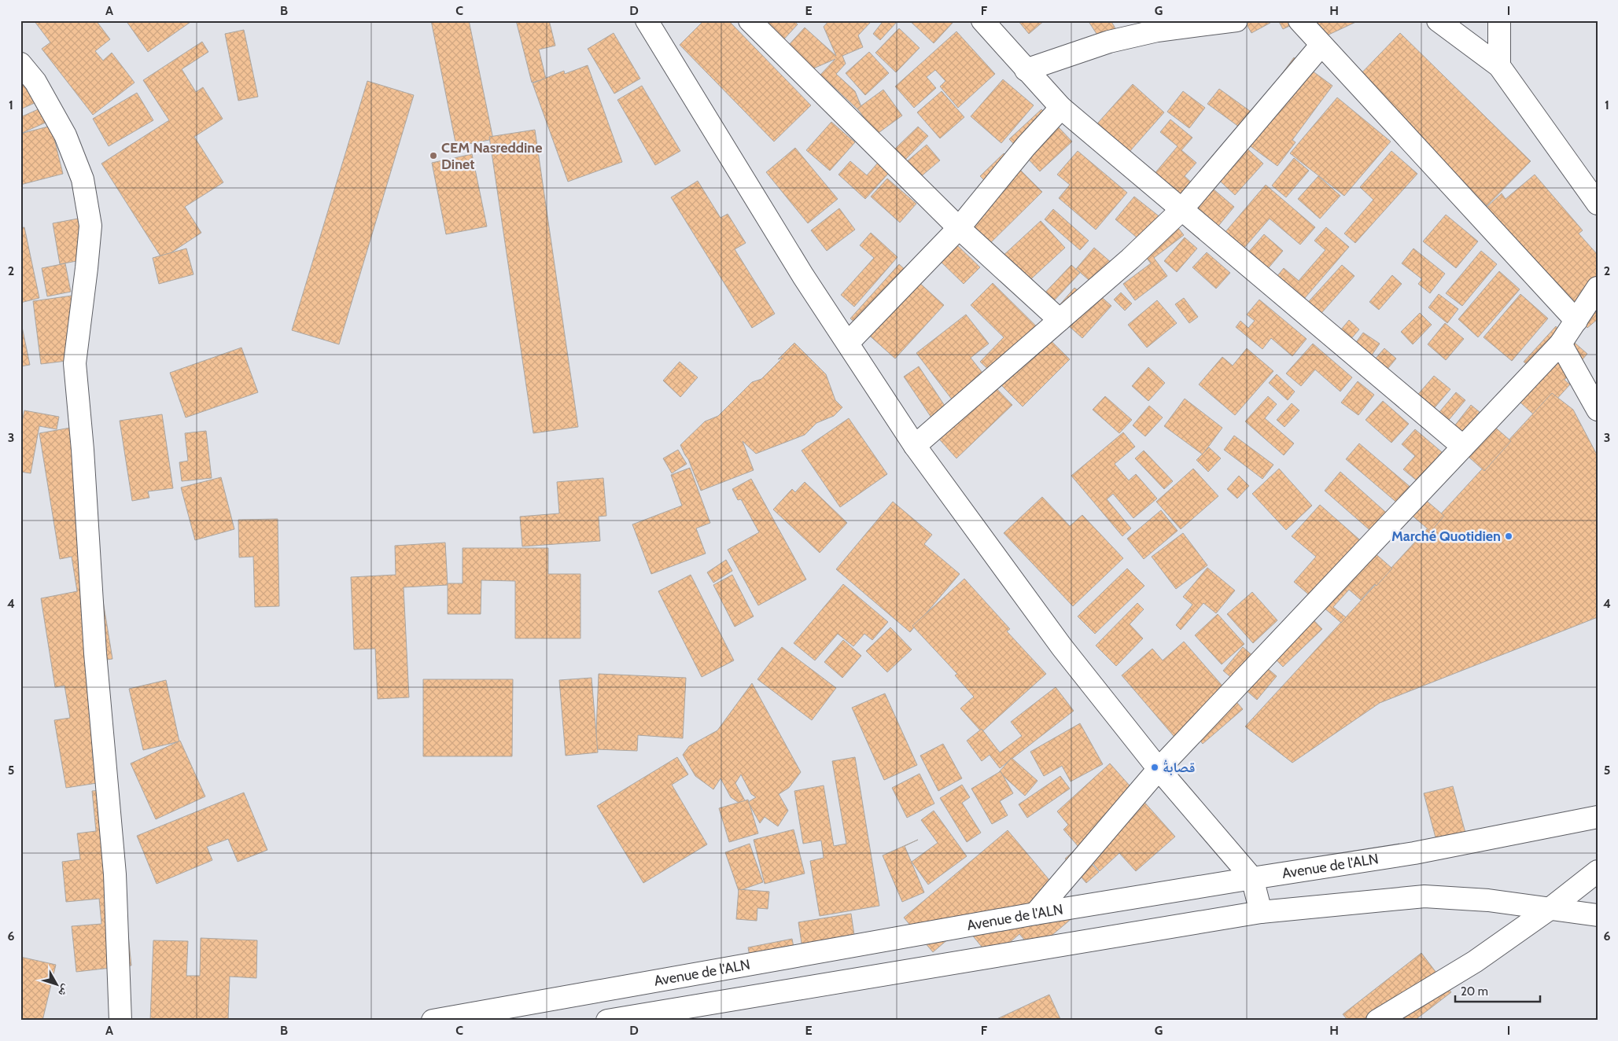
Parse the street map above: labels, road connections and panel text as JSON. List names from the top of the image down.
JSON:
{
  "streets": {
    "street": ["Avenue de l'ALN"]
  },
  "places": ["CEM Nasreddine Dinet", "Marché Quotidien", "قصابةُ"],
  "scale_bar": "20 m",
  "north": "bottom right",
  "grid": {
    "columns": [
      "A",
      "B",
      "C",
      "D",
      "E",
      "F",
      "G",
      "H",
      "I"
    ],
    "rows": [
      "1",
      "2",
      "3",
      "4",
      "5",
      "6"
    ]
  }
}
